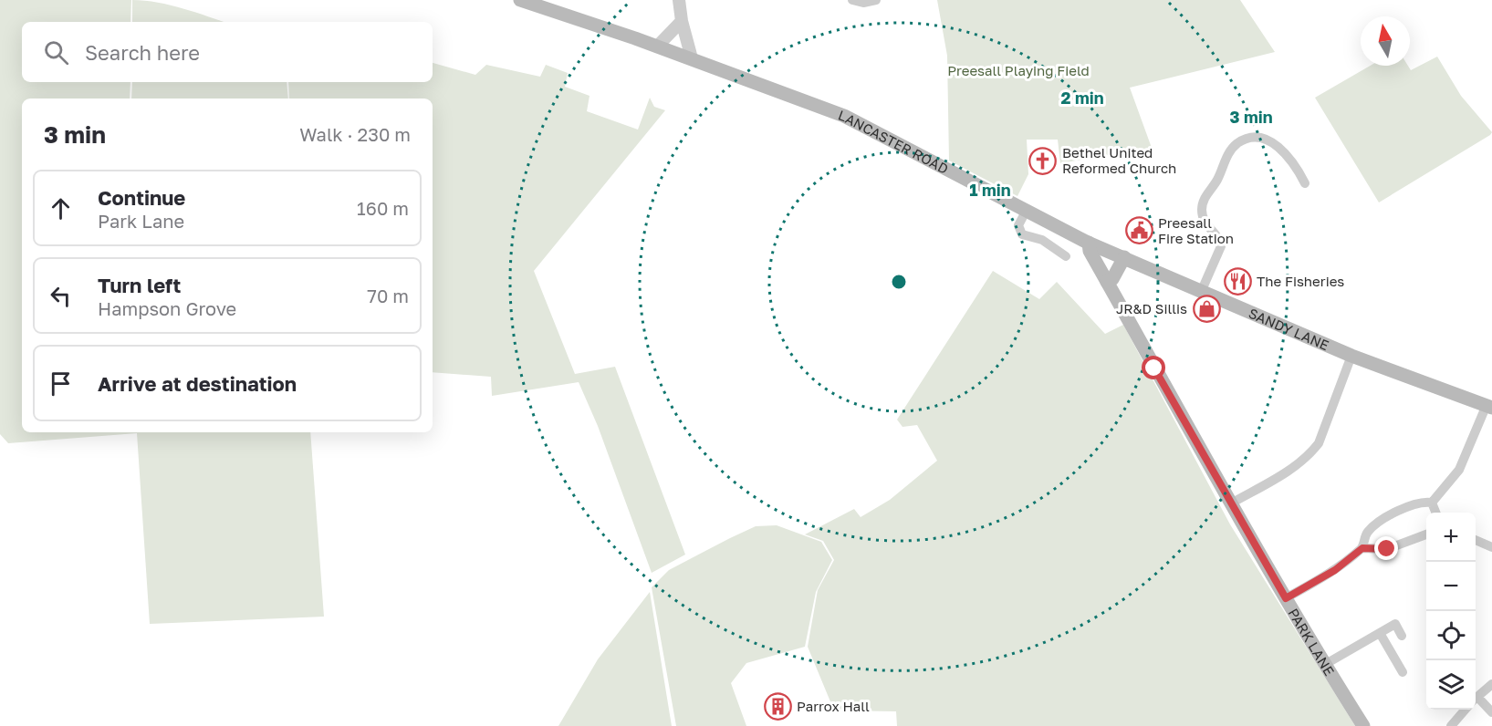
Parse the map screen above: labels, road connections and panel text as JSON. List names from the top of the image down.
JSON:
{
  "streets": {
    "main road": ["LANCASTER ROAD", "SANDY LANE", "PARK LANE"]
  },
  "crossings": [
    ["LANCASTER ROAD", "SANDY LANE"],
    ["LANCASTER ROAD", "PARK LANE"],
    ["SANDY LANE", "PARK LANE"]
  ],
  "parks": ["Preesall Playing Field"],
  "places": {
    "church": ["Bethel United Reformed Church"],
    "public building": ["Preesall Fire Station"],
    "restaurant": ["The Fisheries"],
    "shop": ["JR&D Sillis"],
    "building": ["Parrox Hall"]
  },
  "north": "top",
  "page": {
    "search": "Search here",
    "heading": ["3 min", "Walk · 230 m"],
    "list": [
      ["Continue", "Park Lane", "160 m"],
      ["Turn left", "Hampson Grove", "70 m"],
      "Arrive at destination"
    ],
    "map_buttons": ["+", "−"]
  },
  "rings": ["2 min", "3 min", "1 min"]
}
